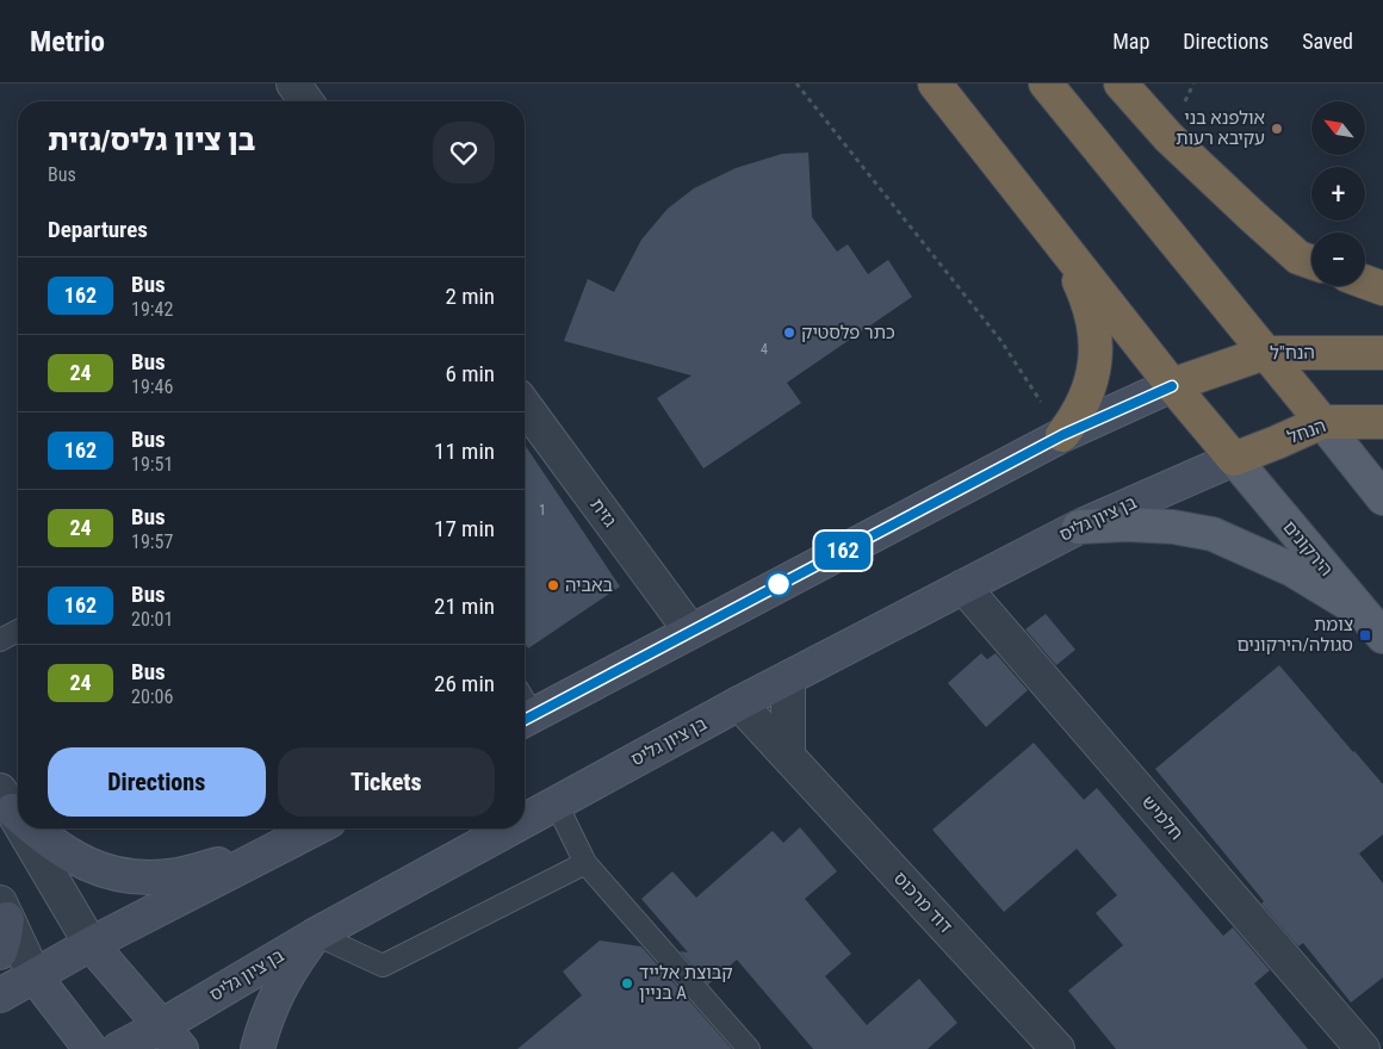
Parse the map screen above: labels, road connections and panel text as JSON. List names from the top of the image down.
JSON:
{
  "streets": {
    "highway": ["הנח\"ל", "הנחל"],
    "main road": ["הירקונים"],
    "street": [
      "גזית",
      "בן ציון גליס",
      "חלמיש",
      "דוד מרכוס"
    ]
  },
  "crossings": [
    ["הנחל", "בן ציון גליס"],
    ["הנחל", "הירקונים"],
    ["בן ציון גליס", "הירקונים"],
    ["בן ציון גליס", "חלמיש"],
    ["בן ציון גליס", "דוד מרכוס"]
  ],
  "places": {
    "other": [
      "אולפנא בני עקיבא רעות",
      "כתר פלסטיק",
      "באביה",
      "קבוצת אלייד בניין A"
    ],
    "transit": ["צומת סגולה/הירקונים"]
  },
  "lines": ["bus line 162"],
  "house_numbers": ["4", "1"],
  "north": "top left",
  "page": {
    "header": "Metrio",
    "nav": ["Map", "Directions", "Saved"],
    "on_map": "162",
    "map_buttons": ["+", "−"],
    "heading": [
      ["בן ציון גליס/גזית", "Bus"],
      "Departures"
    ],
    "list": [
      {
        "mark": "162",
        "name": "Bus",
        "note": "19:42",
        "value": "2 min"
      },
      {
        "mark": "24",
        "name": "Bus",
        "note": "19:46",
        "value": "6 min"
      },
      {
        "mark": "162",
        "name": "Bus",
        "note": "19:51",
        "value": "11 min"
      },
      {
        "mark": "24",
        "name": "Bus",
        "note": "19:57",
        "value": "17 min"
      },
      {
        "mark": "162",
        "name": "Bus",
        "note": "20:01",
        "value": "21 min"
      },
      {
        "mark": "24",
        "name": "Bus",
        "note": "20:06",
        "value": "26 min"
      }
    ],
    "buttons": ["Directions", "Tickets"]
  }
}
